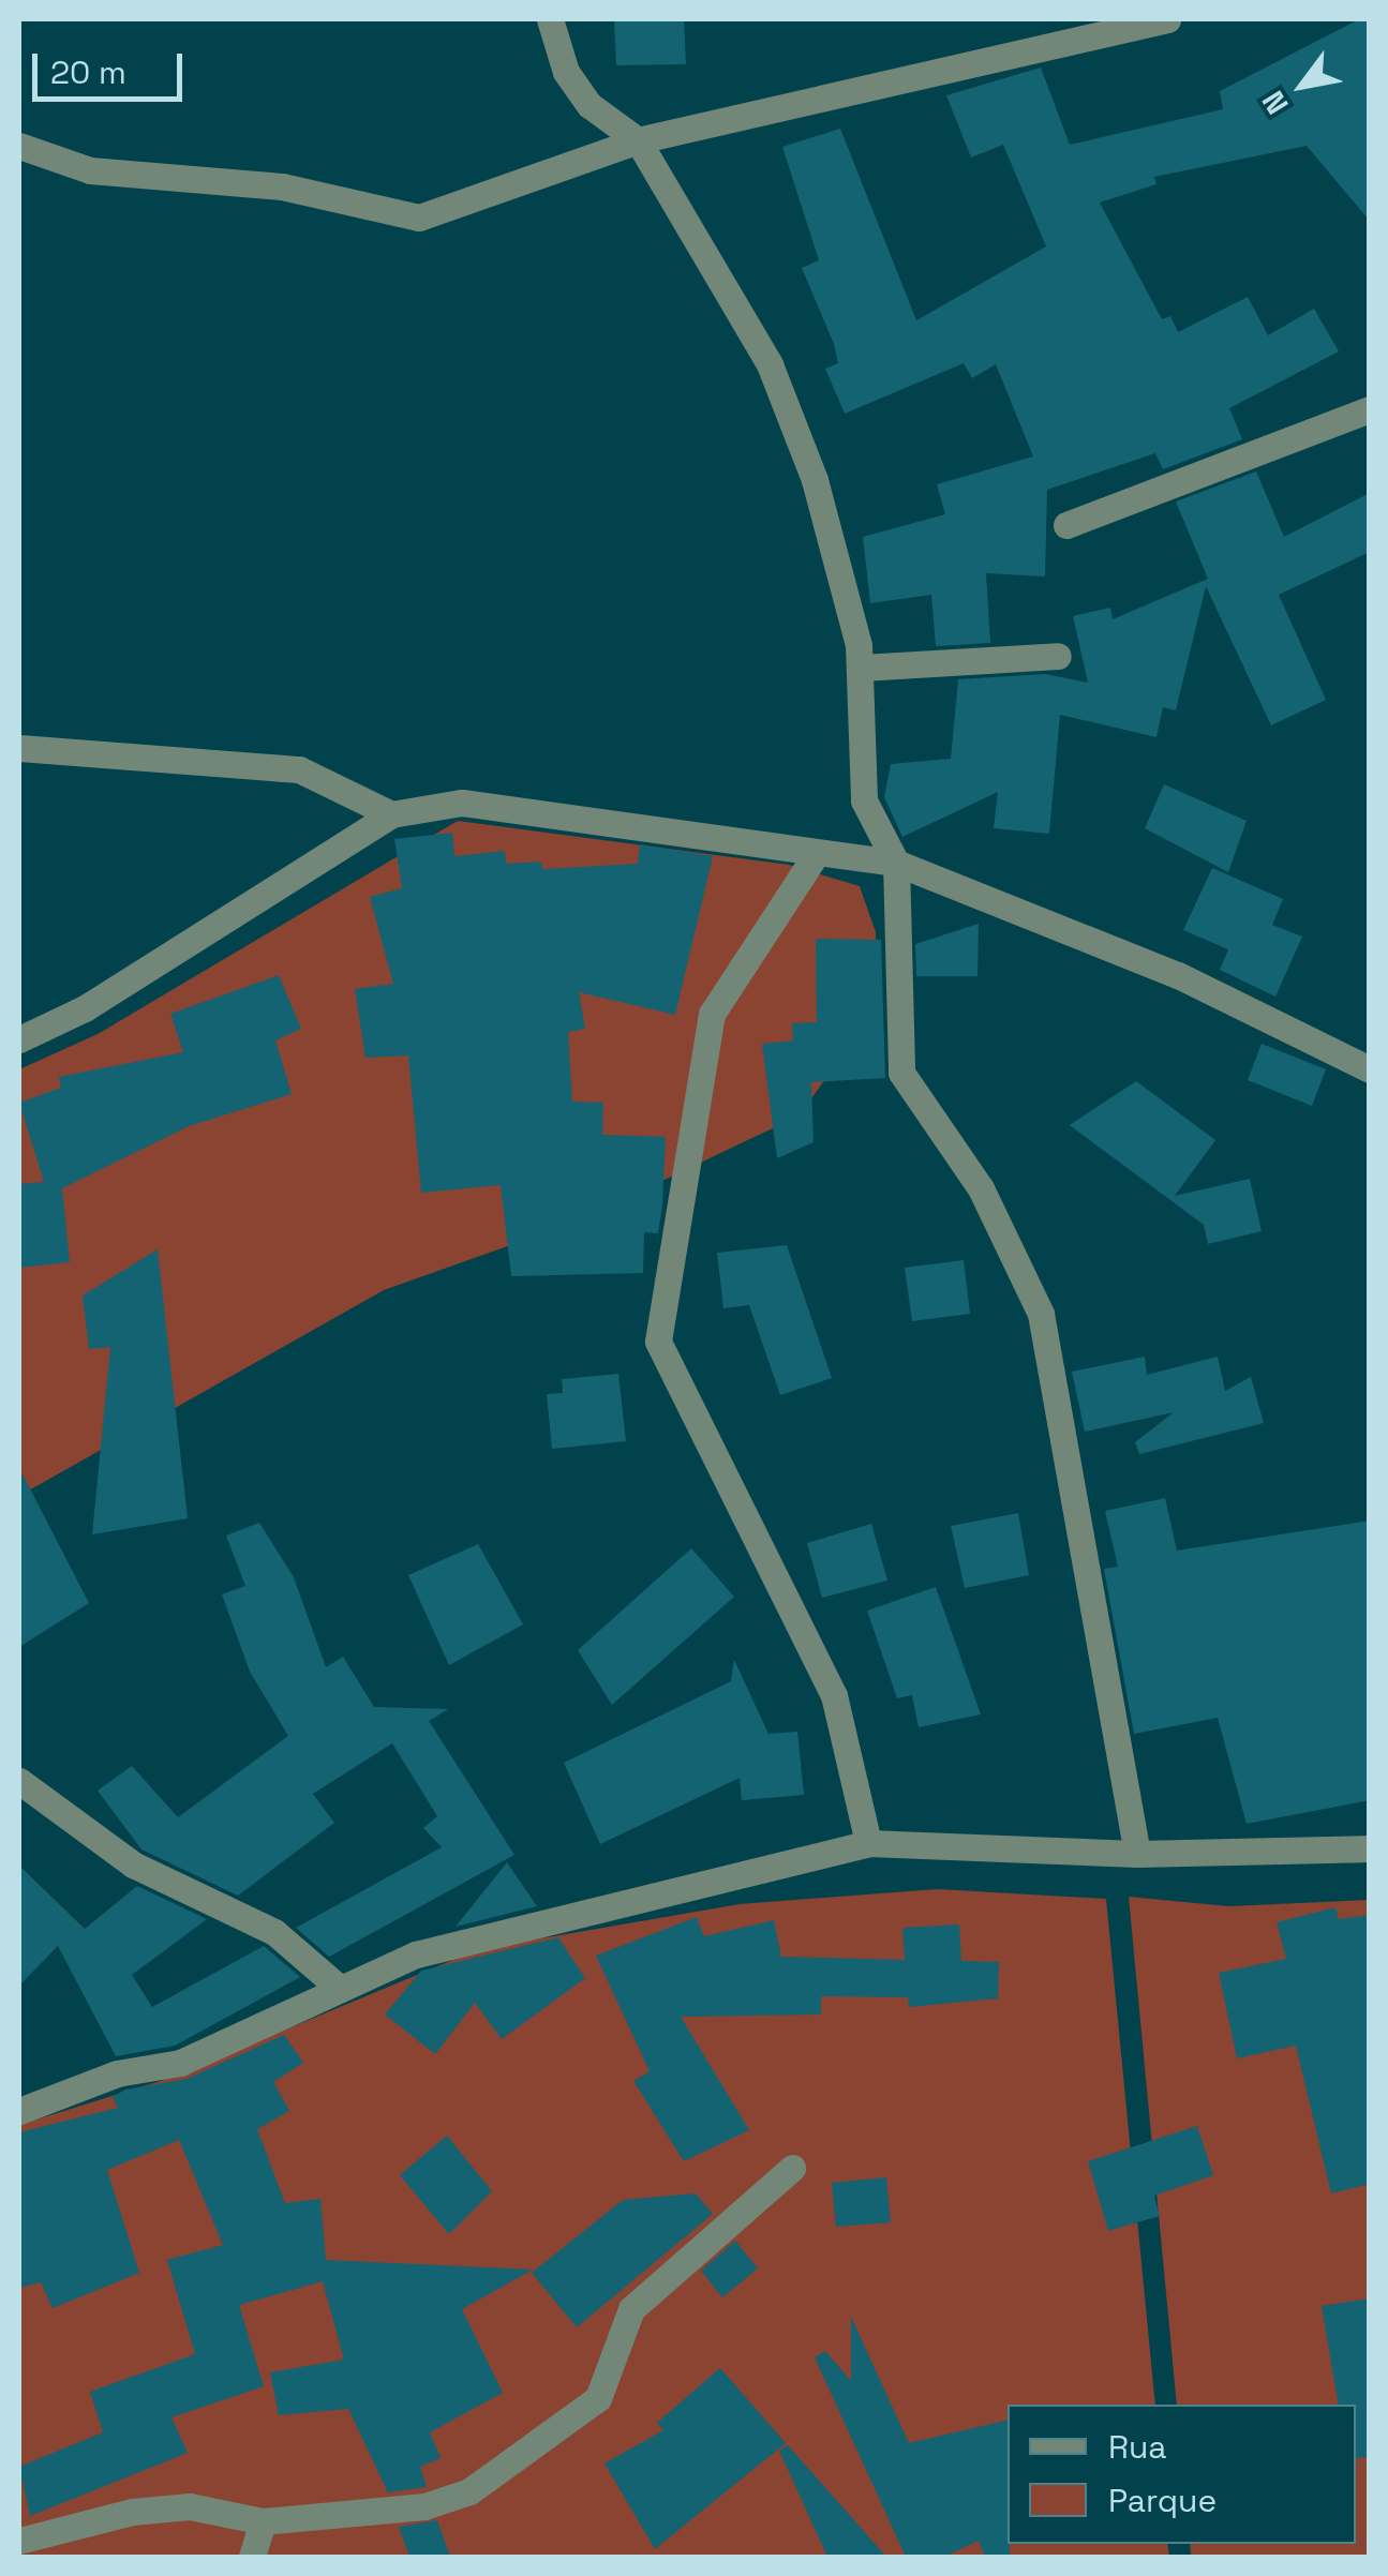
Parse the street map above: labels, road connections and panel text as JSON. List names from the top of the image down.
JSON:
{
  "legend": ["Rua", "Parque"],
  "scale_bar": "20 m",
  "north": "bottom left"
}
